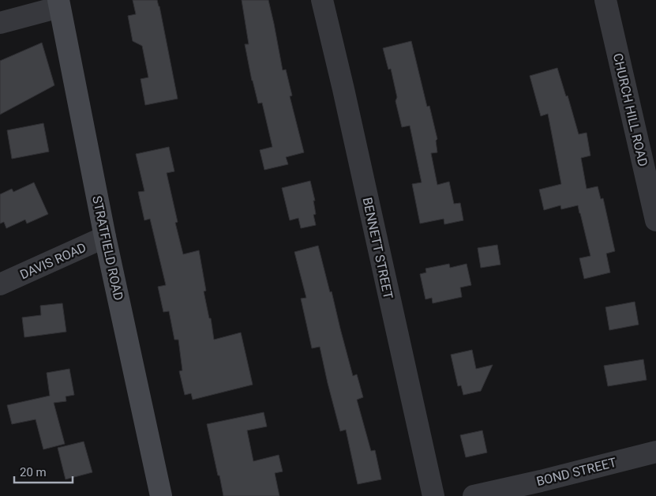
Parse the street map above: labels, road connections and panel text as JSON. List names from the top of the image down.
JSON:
{
  "streets": {
    "main road": ["STRATFIELD ROAD"],
    "street": [
      "CHURCH HILL ROAD",
      "BENNETT STREET",
      "DAVIS ROAD",
      "BOND STREET"
    ]
  },
  "crossings": [
    ["STRATFIELD ROAD", "DAVIS ROAD"]
  ],
  "scale_bar": "20 m"
}
